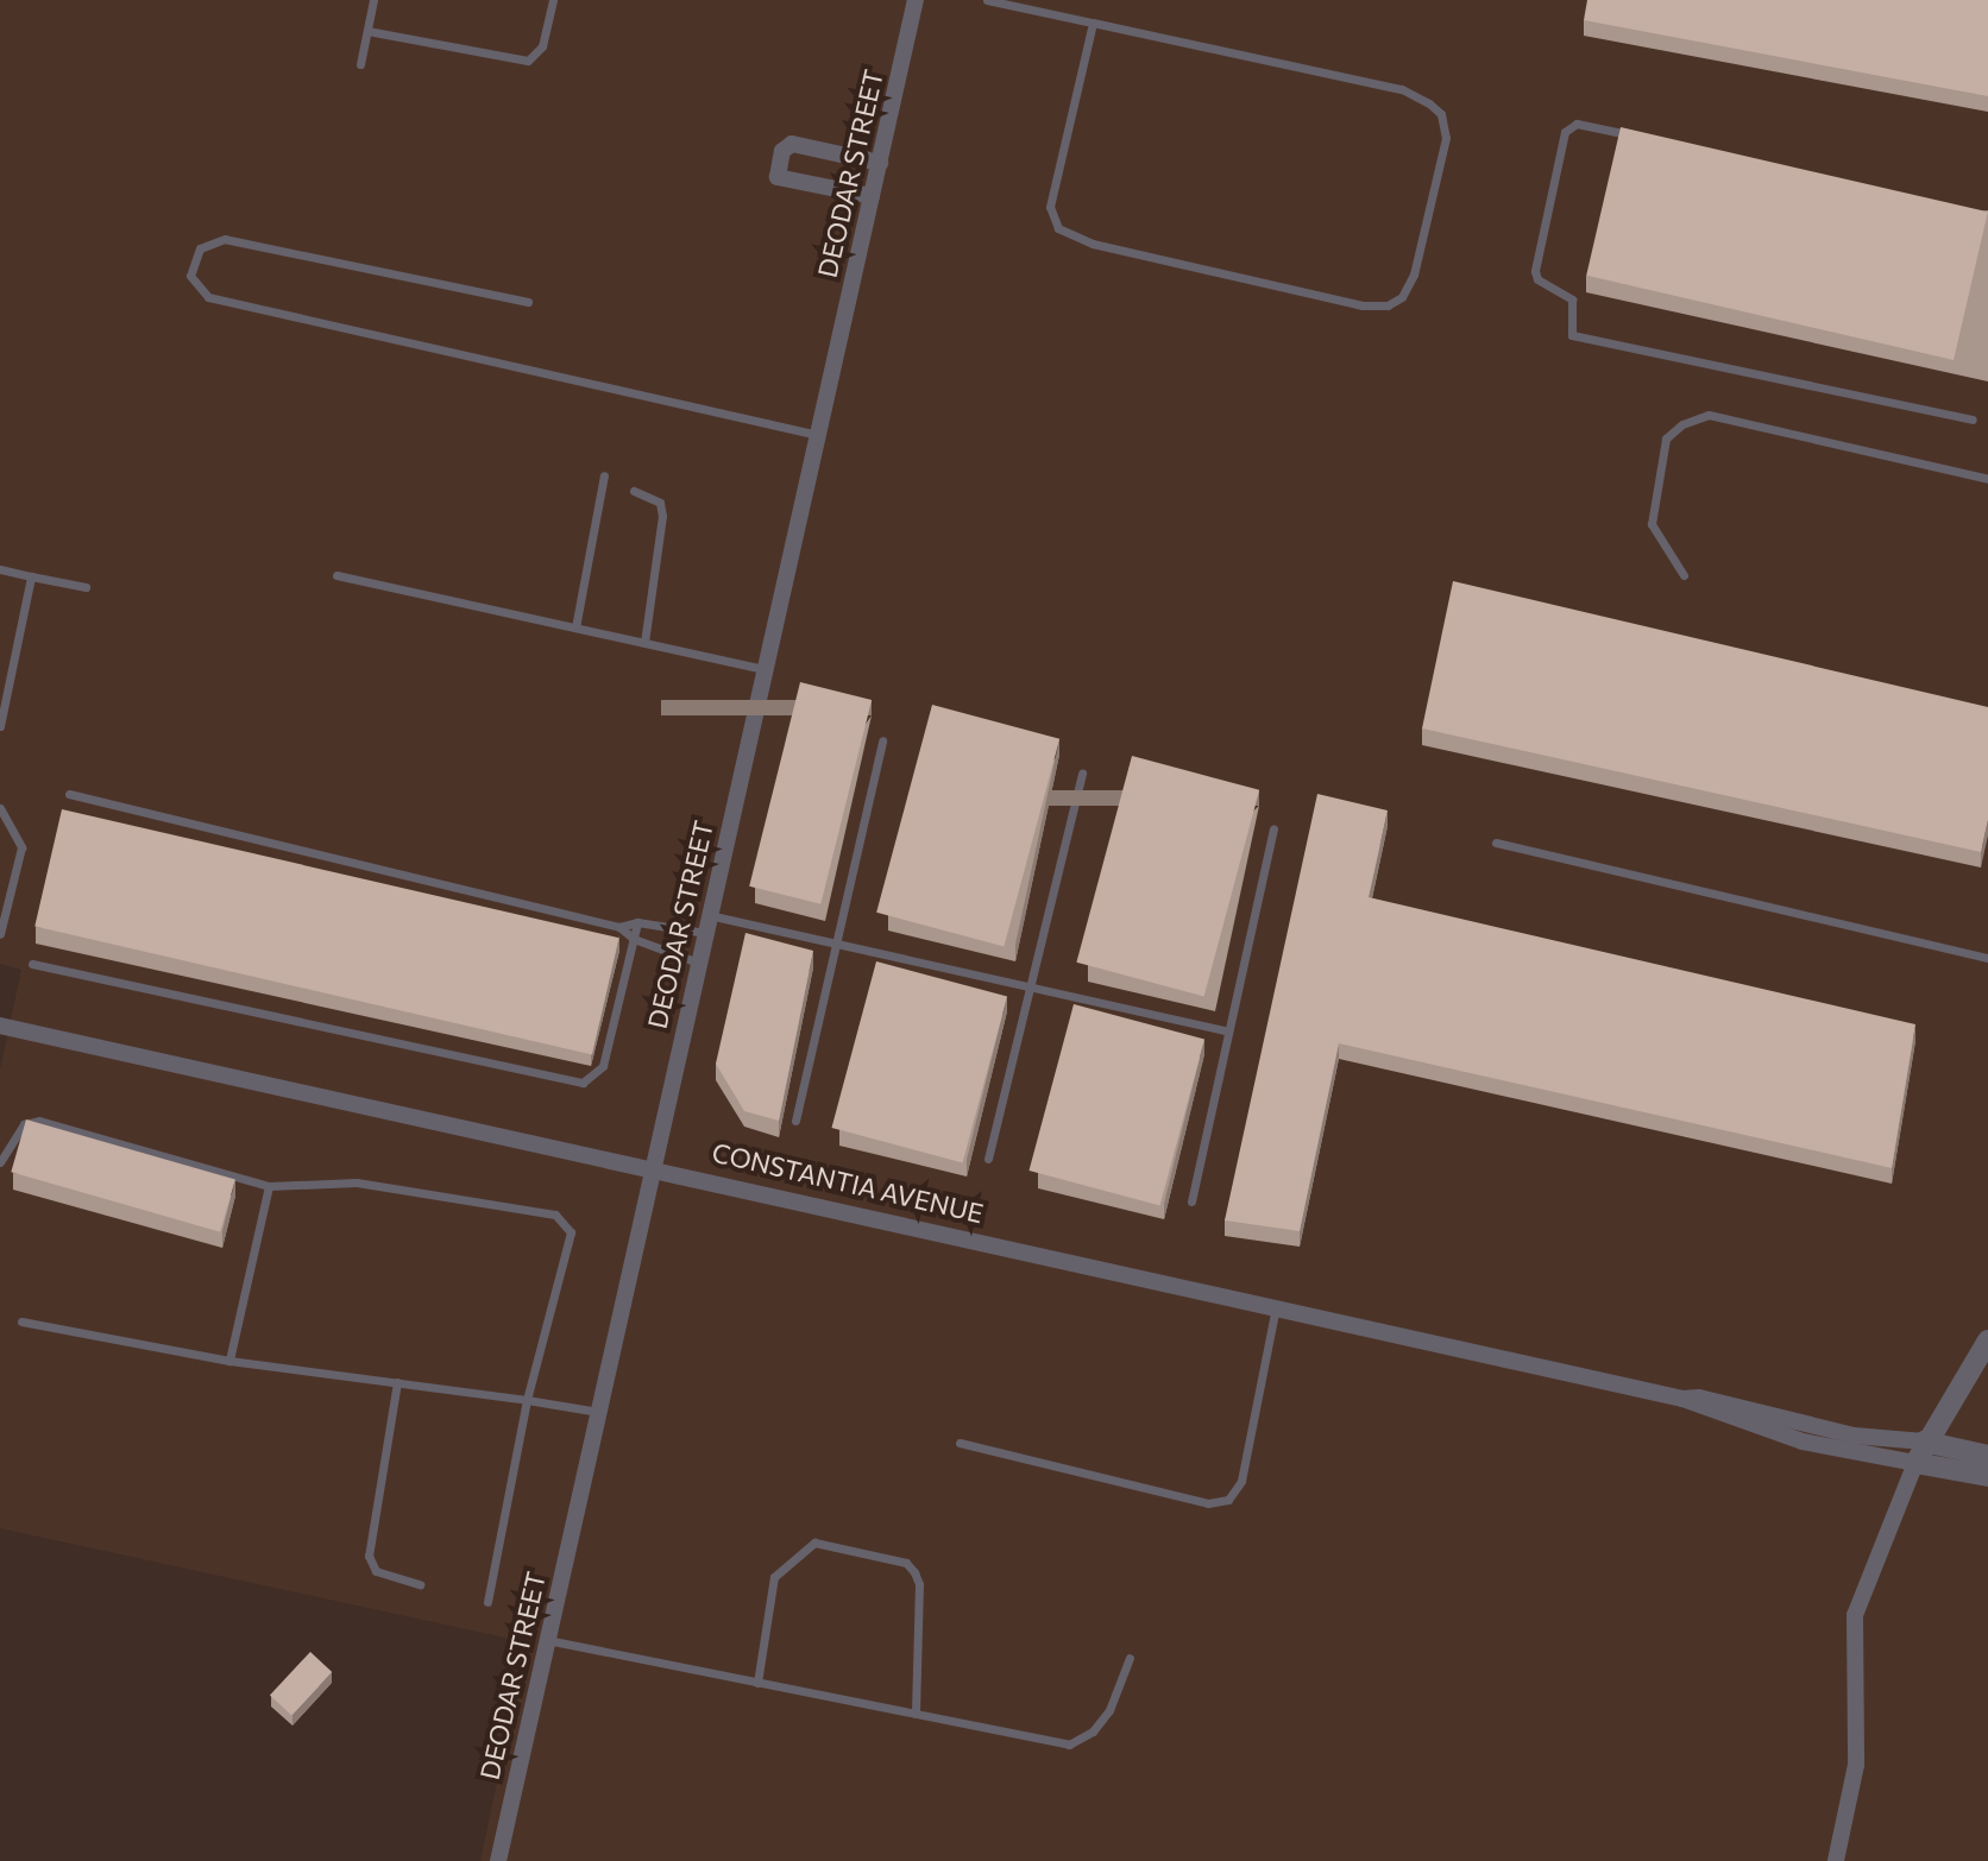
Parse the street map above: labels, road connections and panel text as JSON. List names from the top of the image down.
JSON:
{
  "streets": {
    "street": ["DEODAR STREET", "CONSTANTIA AVENUE"]
  },
  "crossings": [
    ["DEODAR STREET", "CONSTANTIA AVENUE"]
  ]
}
